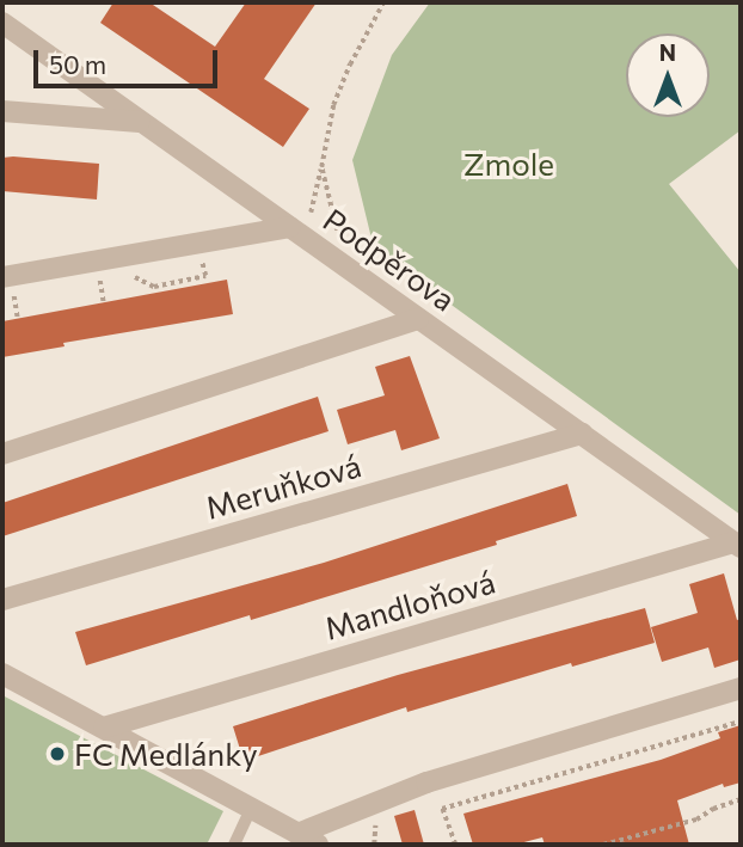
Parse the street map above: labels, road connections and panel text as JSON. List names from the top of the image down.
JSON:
{
  "streets": {
    "street": ["Podpěrova", "Meruňková", "Mandloňová"]
  },
  "crossings": [
    ["Podpěrova", "Meruňková"],
    ["Podpěrova", "Mandloňová"]
  ],
  "parks": ["Zmole"],
  "places": ["FC Medlánky"],
  "scale_bar": "50 m",
  "north": "top"
}
